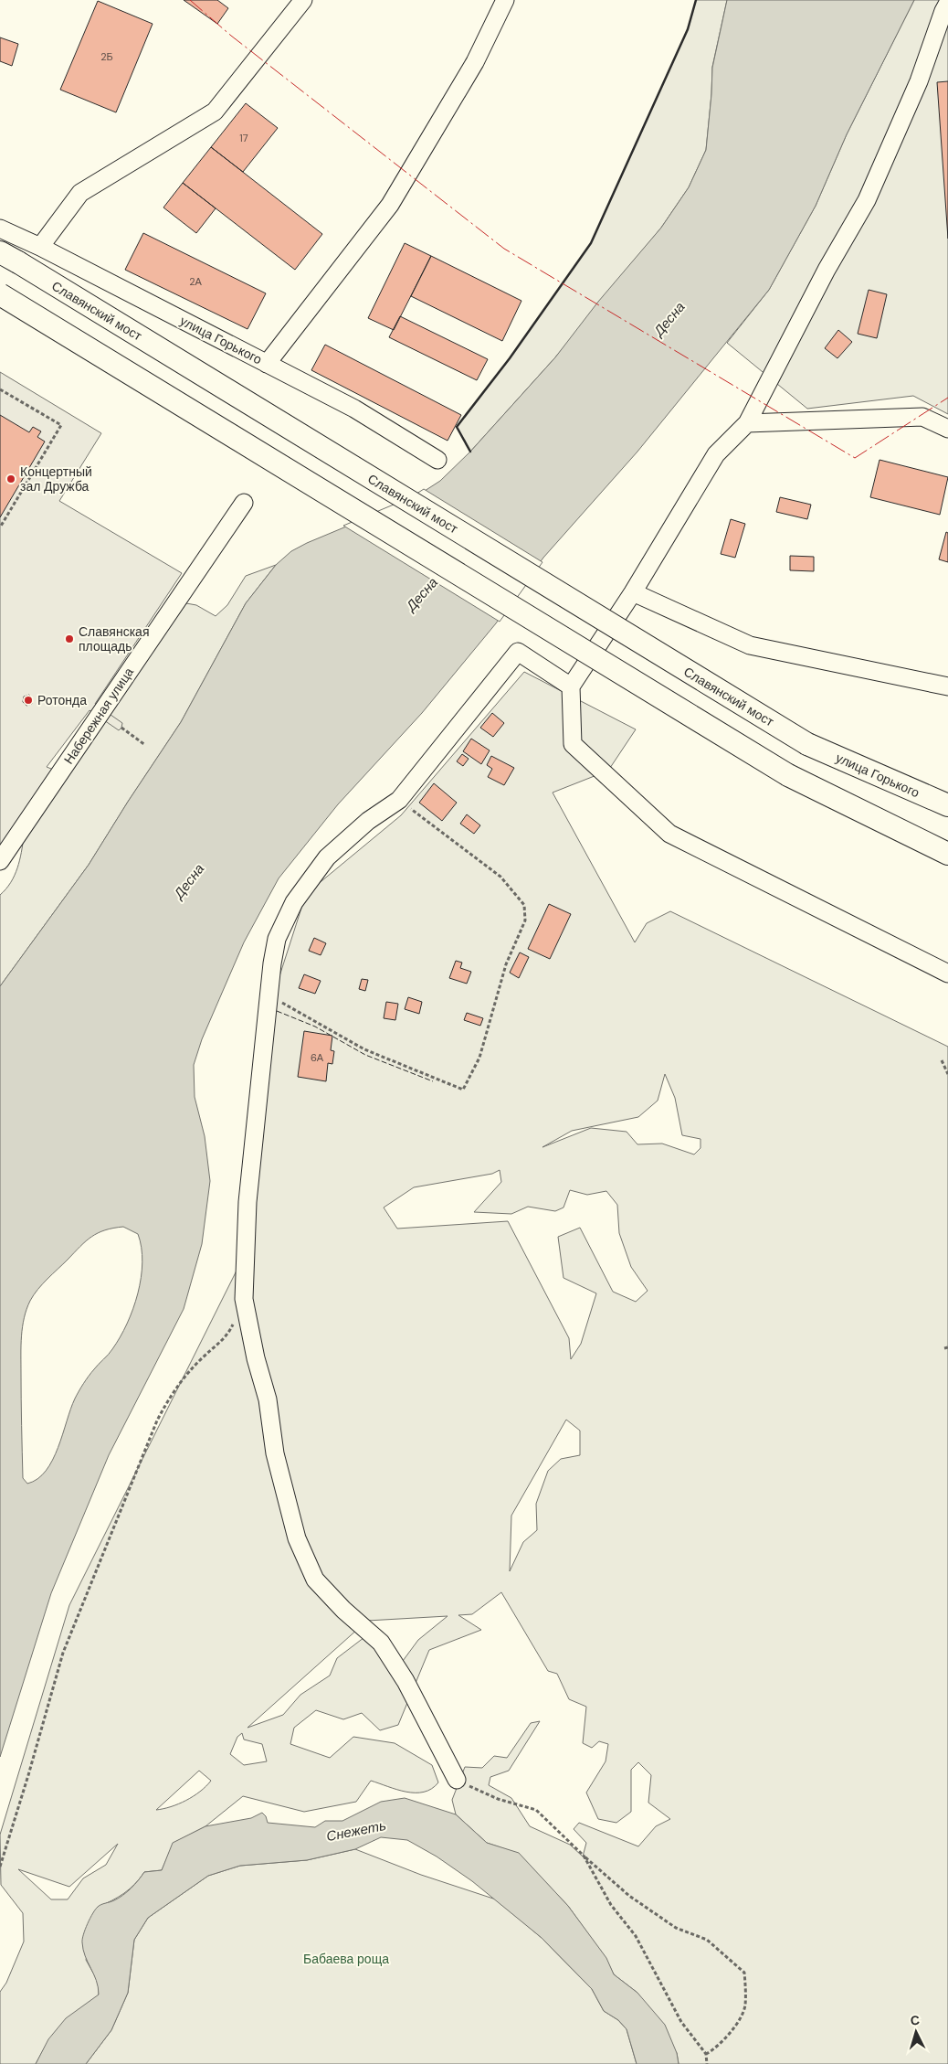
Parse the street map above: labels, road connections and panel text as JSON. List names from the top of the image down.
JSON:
{
  "streets": {
    "main road": ["Славянский мост", "улица Горького"],
    "street": ["Набережная улица"]
  },
  "crossings": [
    ["Славянский мост", "улица Горького"]
  ],
  "water": ["Десна", "Снежеть"],
  "parks": ["Бабаева роща"],
  "places": ["Концертный зал Дружба", "Славянская площадь", "Ротонда"],
  "house_numbers": [
    "2Б",
    "17",
    "2А",
    "6А"
  ],
  "north": "top"
}
